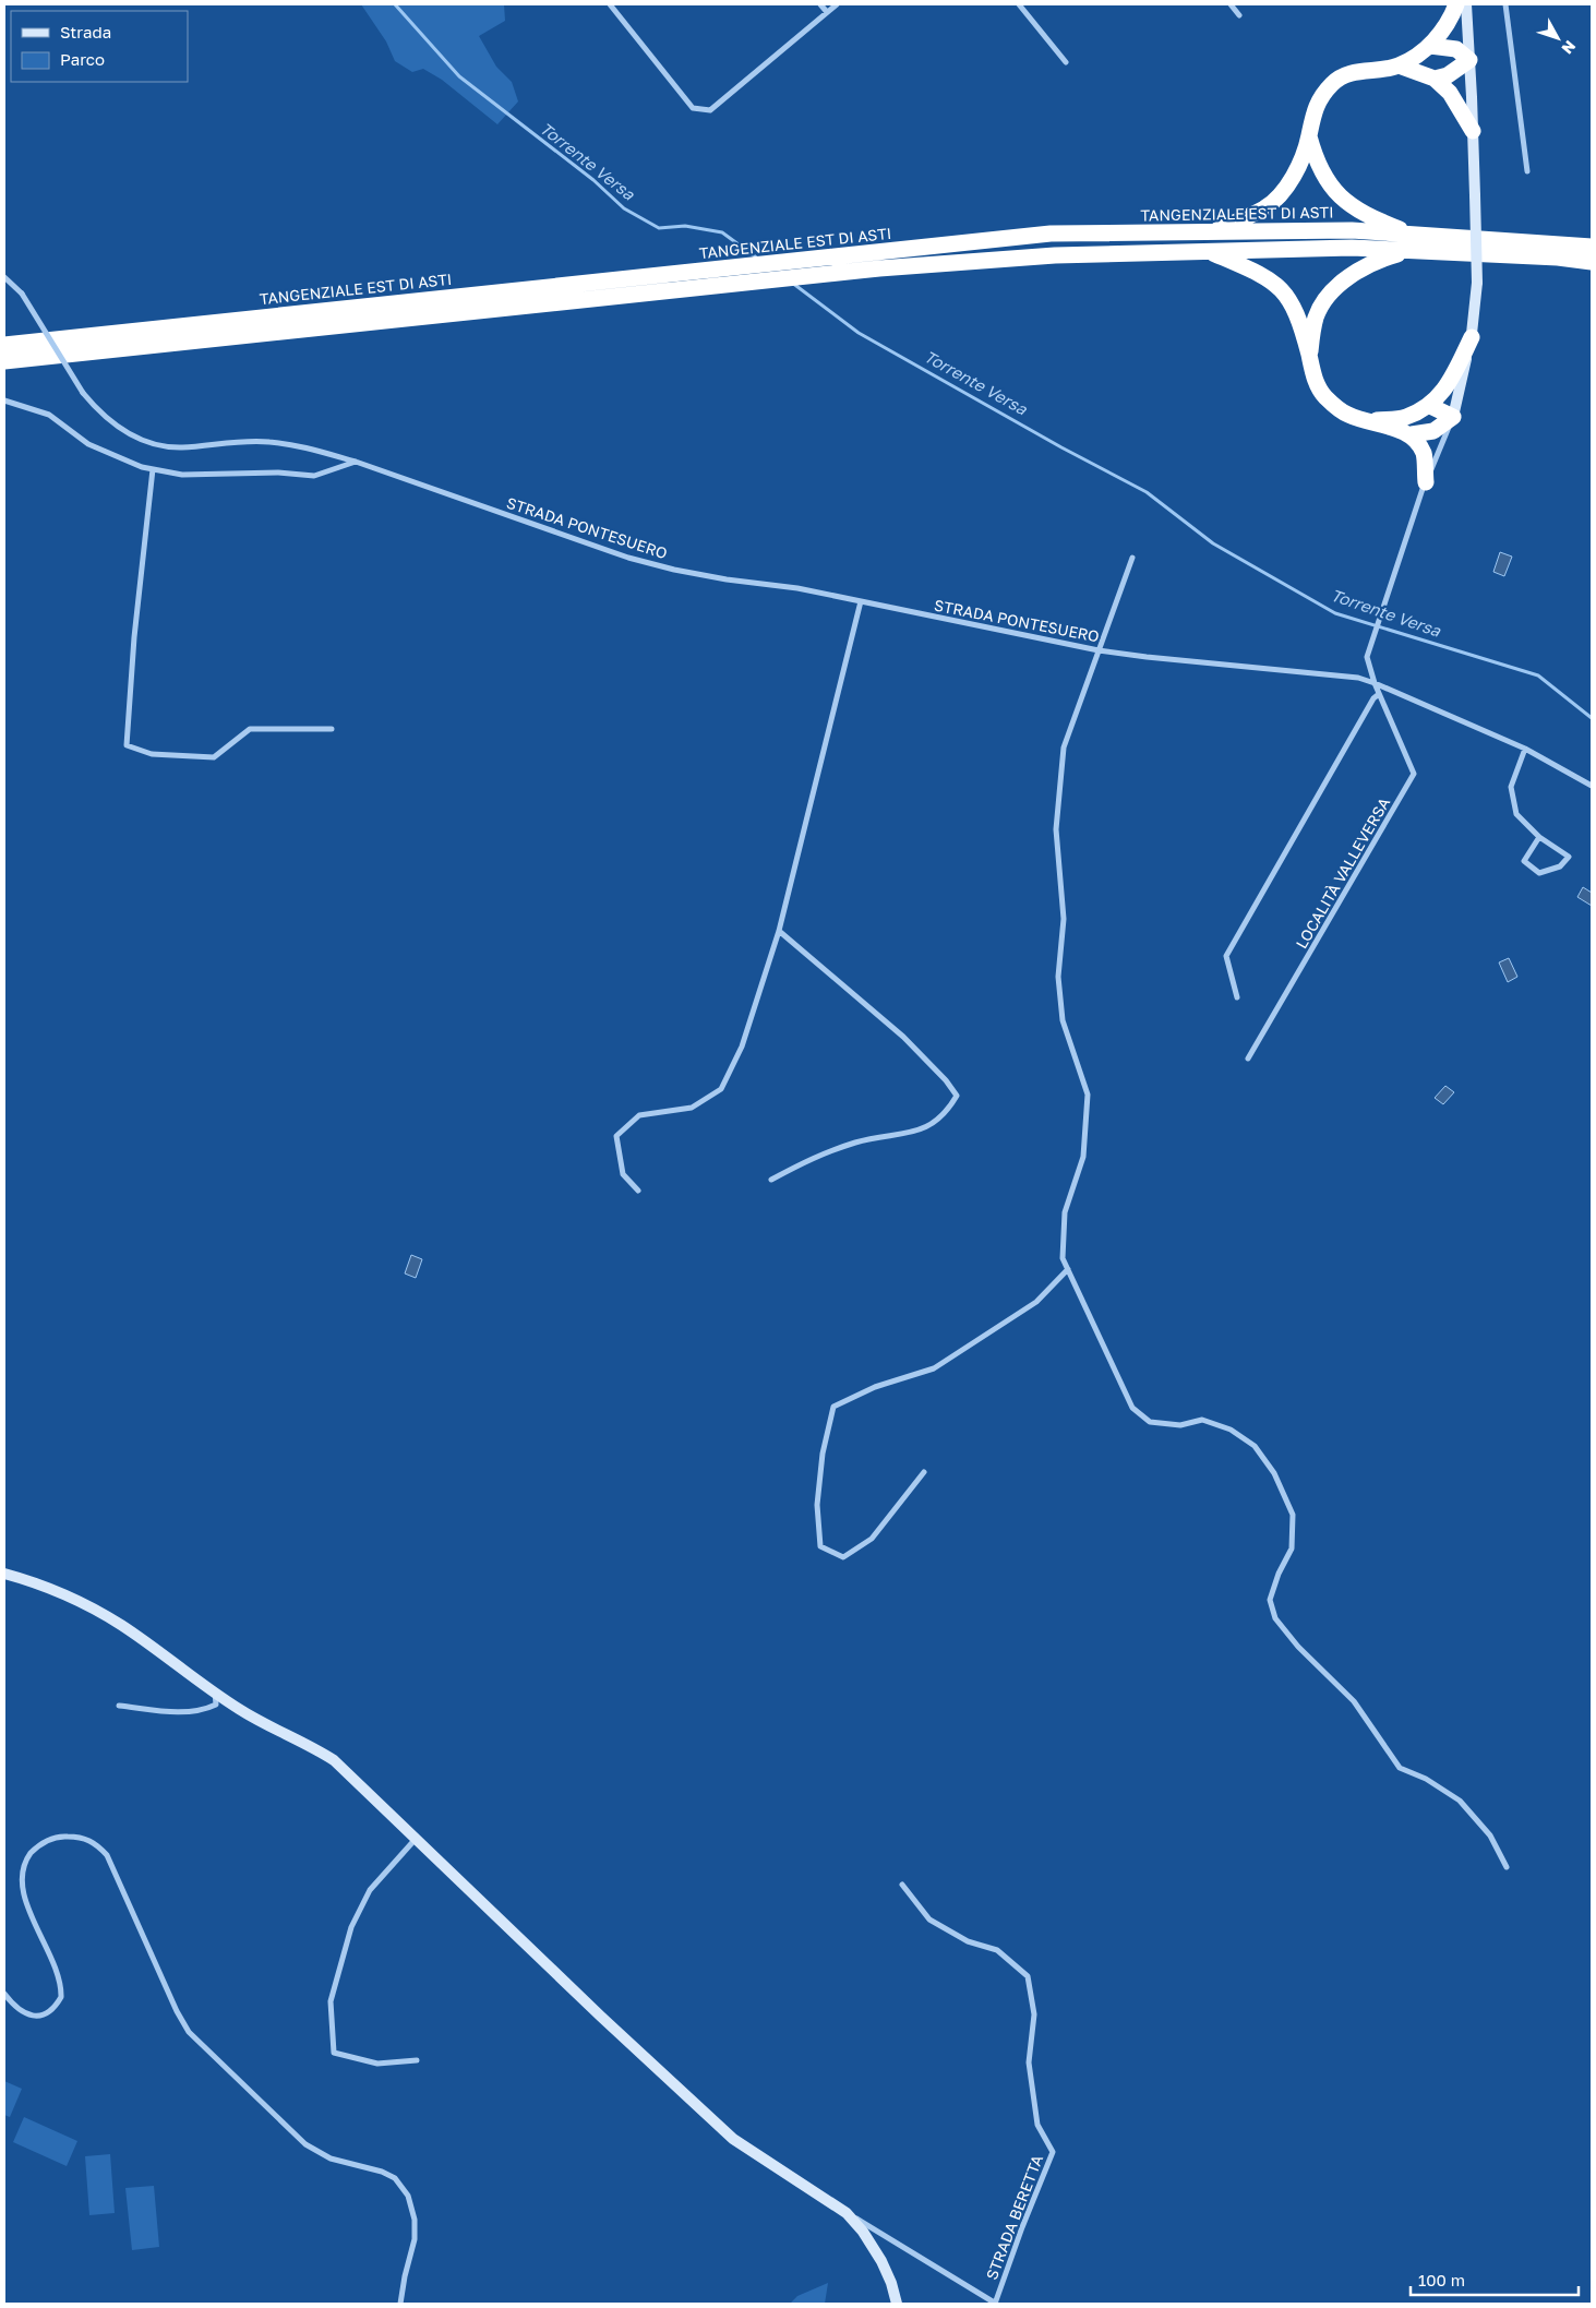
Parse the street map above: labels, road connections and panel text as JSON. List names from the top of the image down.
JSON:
{
  "streets": {
    "highway": ["TANGENZIALE EST DI ASTI"],
    "street": ["STRADA PONTESUERO", "LOCALITÀ VALLEVERSA", "STRADA BERETTA"]
  },
  "crossings": [
    ["STRADA PONTESUERO", "LOCALITÀ VALLEVERSA"]
  ],
  "water": ["Torrente Versa"],
  "legend": ["Strada", "Parco"],
  "scale_bar": "100 m",
  "north": "bottom right"
}
